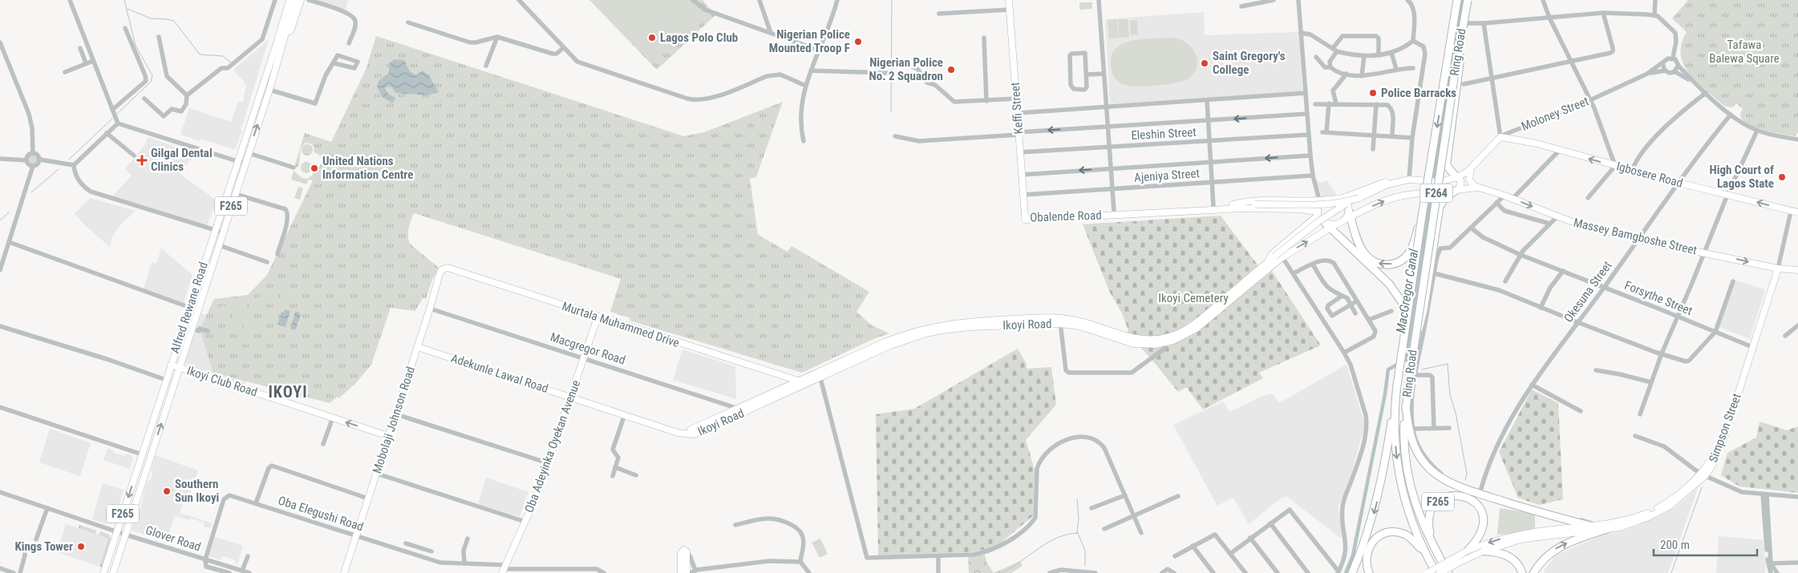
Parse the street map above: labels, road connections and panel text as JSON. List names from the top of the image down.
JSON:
{
  "streets": {
    "highway": ["Ring Road", "F264", "F265"],
    "main road": [
      "Keffi Street",
      "Moloney Street",
      "Igbosere Road",
      "Obalende Road",
      "Massey Bamgboshe Street",
      "Alfred Rewane Road",
      "Murtala Muhammed Drive",
      "Ikoyi Road",
      "Adekunle Lawal Road",
      "Ikoyi Club Road",
      "Mobolaji Johnson Road",
      "Simpson Street",
      "Oba Adeyinka Oyekan Avenue"
    ],
    "street": [
      "Eleshin Street",
      "Ajeniya Street",
      "Okesuna Street",
      "Forsythe Street",
      "Macgregor Road",
      "Oba Elegushi Road",
      "Glover Road"
    ]
  },
  "crossings": [
    ["Ring Road", "F265"],
    ["Keffi Street", "Eleshin Street"],
    ["Keffi Street", "Ajeniya Street"],
    ["Keffi Street", "Obalende Road"],
    ["Moloney Street", "Igbosere Road"],
    ["Moloney Street", "Obalende Road"],
    ["Igbosere Road", "Okesuna Street"],
    ["Igbosere Road", "Simpson Street"],
    ["F265", "Alfred Rewane Road"],
    ["Obalende Road", "Ikoyi Road"],
    ["Massey Bamgboshe Street", "Okesuna Street"],
    ["Massey Bamgboshe Street", "Simpson Street"],
    ["Okesuna Street", "Forsythe Street"],
    ["Forsythe Street", "Simpson Street"],
    ["Alfred Rewane Road", "Ikoyi Club Road"],
    ["Alfred Rewane Road", "Glover Road"],
    ["Murtala Muhammed Drive", "Ikoyi Road"],
    ["Murtala Muhammed Drive", "Mobolaji Johnson Road"],
    ["Murtala Muhammed Drive", "Oba Adeyinka Oyekan Avenue"],
    ["Ikoyi Road", "Macgregor Road"],
    ["Ikoyi Road", "Adekunle Lawal Road"],
    ["Macgregor Road", "Mobolaji Johnson Road"],
    ["Macgregor Road", "Oba Adeyinka Oyekan Avenue"],
    ["Adekunle Lawal Road", "Mobolaji Johnson Road"],
    ["Adekunle Lawal Road", "Oba Adeyinka Oyekan Avenue"],
    ["Ikoyi Club Road", "Mobolaji Johnson Road"],
    ["Mobolaji Johnson Road", "Oba Elegushi Road"],
    ["Oba Adeyinka Oyekan Avenue", "Oba Elegushi Road"],
    ["Oba Elegushi Road", "Glover Road"]
  ],
  "one_way": ["Igbosere Road", "Massey Bamgboshe Street"],
  "districts": ["IKOYI"],
  "water": ["MacGregor Canal"],
  "parks": ["Tafawa Balewa Square", "Ikoyi Cemetery"],
  "places": {
    "other": [
      "Lagos Polo Club",
      "Nigerian Police Mounted Troop F",
      "Saint Gregory's College",
      "Nigerian Police No. 2 Squadron",
      "Police Barracks",
      "United Nations Information Centre",
      "High Court of Lagos State",
      "Southern Sun Ikoyi",
      "Kings Tower"
    ],
    "health": ["Gilgal Dental Clinics"]
  },
  "scale_bar": "200 m"
}
